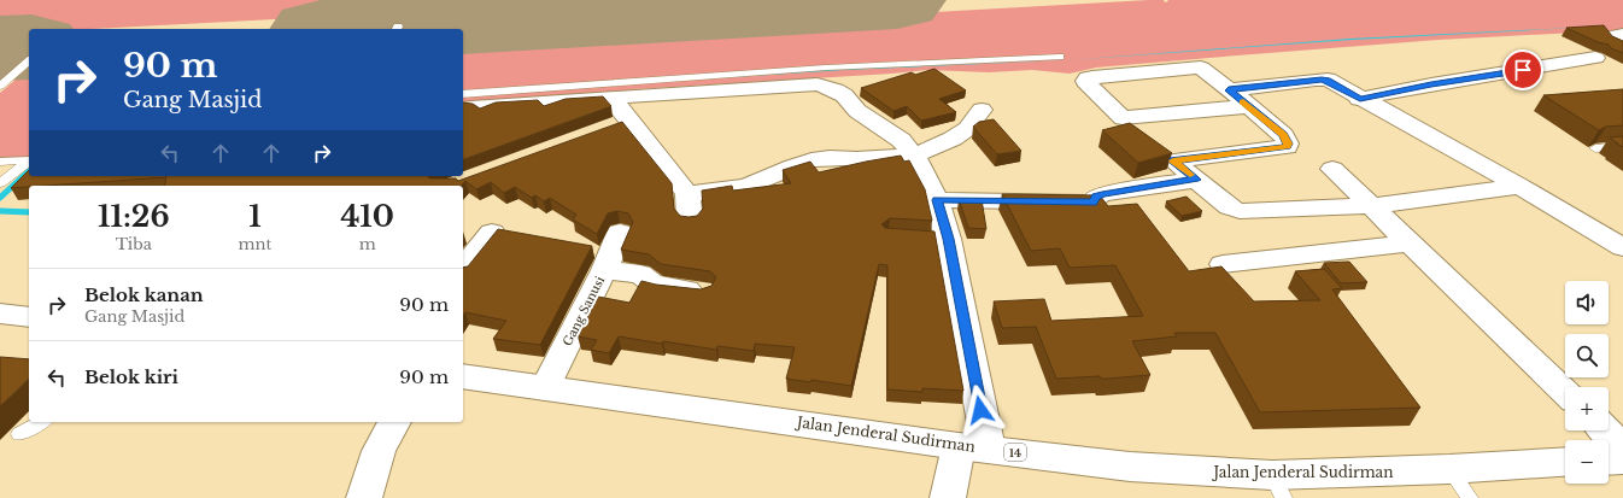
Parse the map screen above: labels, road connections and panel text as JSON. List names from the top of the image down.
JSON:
{
  "streets": {
    "main road": ["Gang Sanusi", "Jalan Jenderal Sudirman", "14"]
  },
  "crossings": [
    ["Gang Sanusi", "Jalan Jenderal Sudirman"]
  ],
  "page": {
    "turn": ["90 m", "Gang Masjid"],
    "eta": [
      "11:26",
      "Tiba",
      "1",
      "mnt",
      "410",
      "m"
    ],
    "list": [
      {
        "name": "Belok kanan",
        "note": "Gang Masjid",
        "value": "90 m"
      },
      {
        "name": "Belok kiri",
        "value": "90 m"
      }
    ],
    "map_buttons": ["+", "−"]
  }
}
